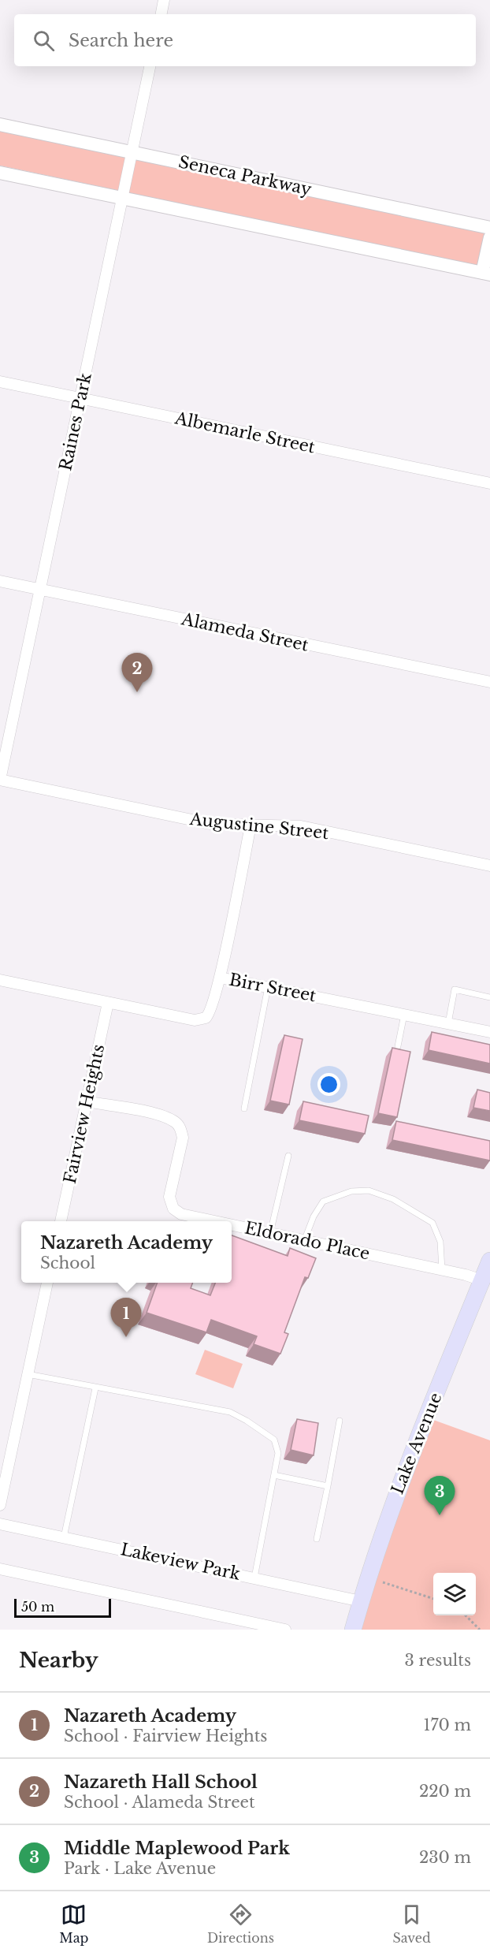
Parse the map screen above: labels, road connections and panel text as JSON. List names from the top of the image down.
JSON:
{
  "streets": {
    "main road": ["Lake Avenue"],
    "street": [
      "Seneca Parkway",
      "Raines Park",
      "Albemarle Street",
      "Alameda Street",
      "Augustine Street",
      "Birr Street",
      "Fairview Heights",
      "Eldorado Place",
      "Lakeview Park"
    ]
  },
  "crossings": [
    ["Seneca Parkway", "Raines Park"],
    ["Raines Park", "Albemarle Street"],
    ["Raines Park", "Alameda Street"],
    ["Raines Park", "Augustine Street"],
    ["Birr Street", "Fairview Heights"],
    ["Fairview Heights", "Eldorado Place"],
    ["Eldorado Place", "Lake Avenue"],
    ["Lake Avenue", "Lakeview Park"]
  ],
  "scale_bar": "50 m",
  "page": {
    "search": "Search here",
    "pins": ["2", "1", "3"],
    "popup": ["Nazareth Academy", "School"],
    "scale": "50 m",
    "heading": ["Nearby", "3 results"],
    "list": [
      {
        "mark": "1",
        "name": "Nazareth Academy",
        "note": "School · Fairview Heights",
        "value": "170 m"
      },
      {
        "mark": "2",
        "name": "Nazareth Hall School",
        "note": "School · Alameda Street",
        "value": "220 m"
      },
      {
        "mark": "3",
        "name": "Middle Maplewood Park",
        "note": "Park · Lake Avenue",
        "value": "230 m"
      }
    ],
    "nav": ["Map", "Directions", "Saved"]
  }
}
